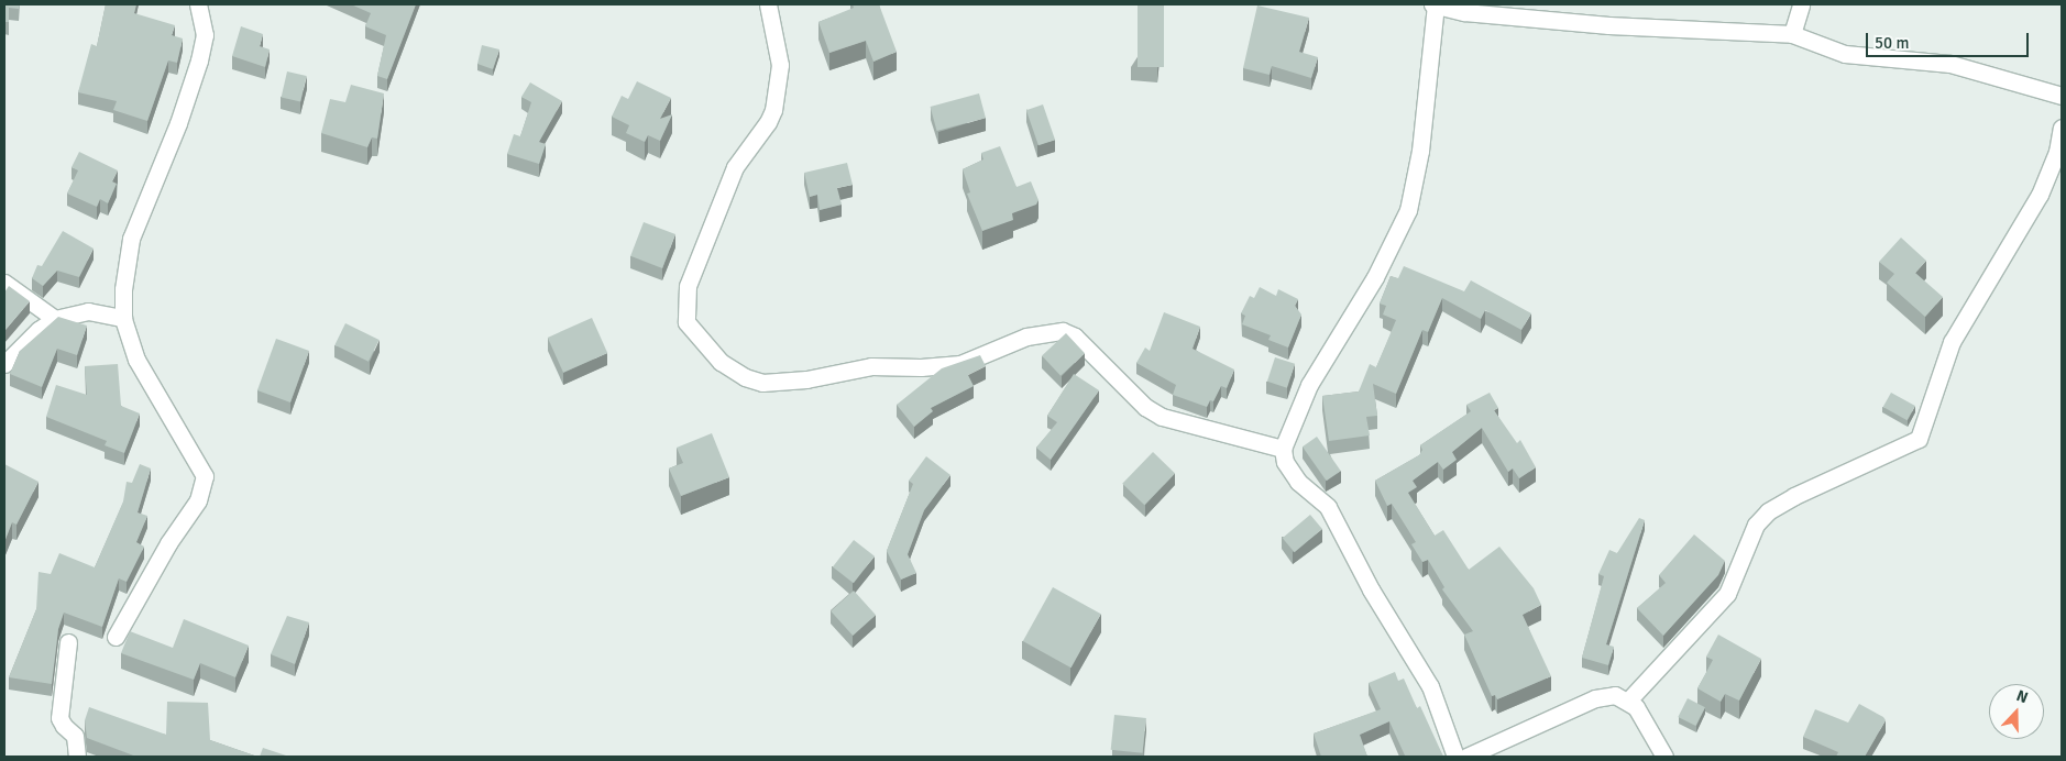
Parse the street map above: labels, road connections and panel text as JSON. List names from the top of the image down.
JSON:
{
  "scale_bar": "50 m",
  "north": "top"
}
